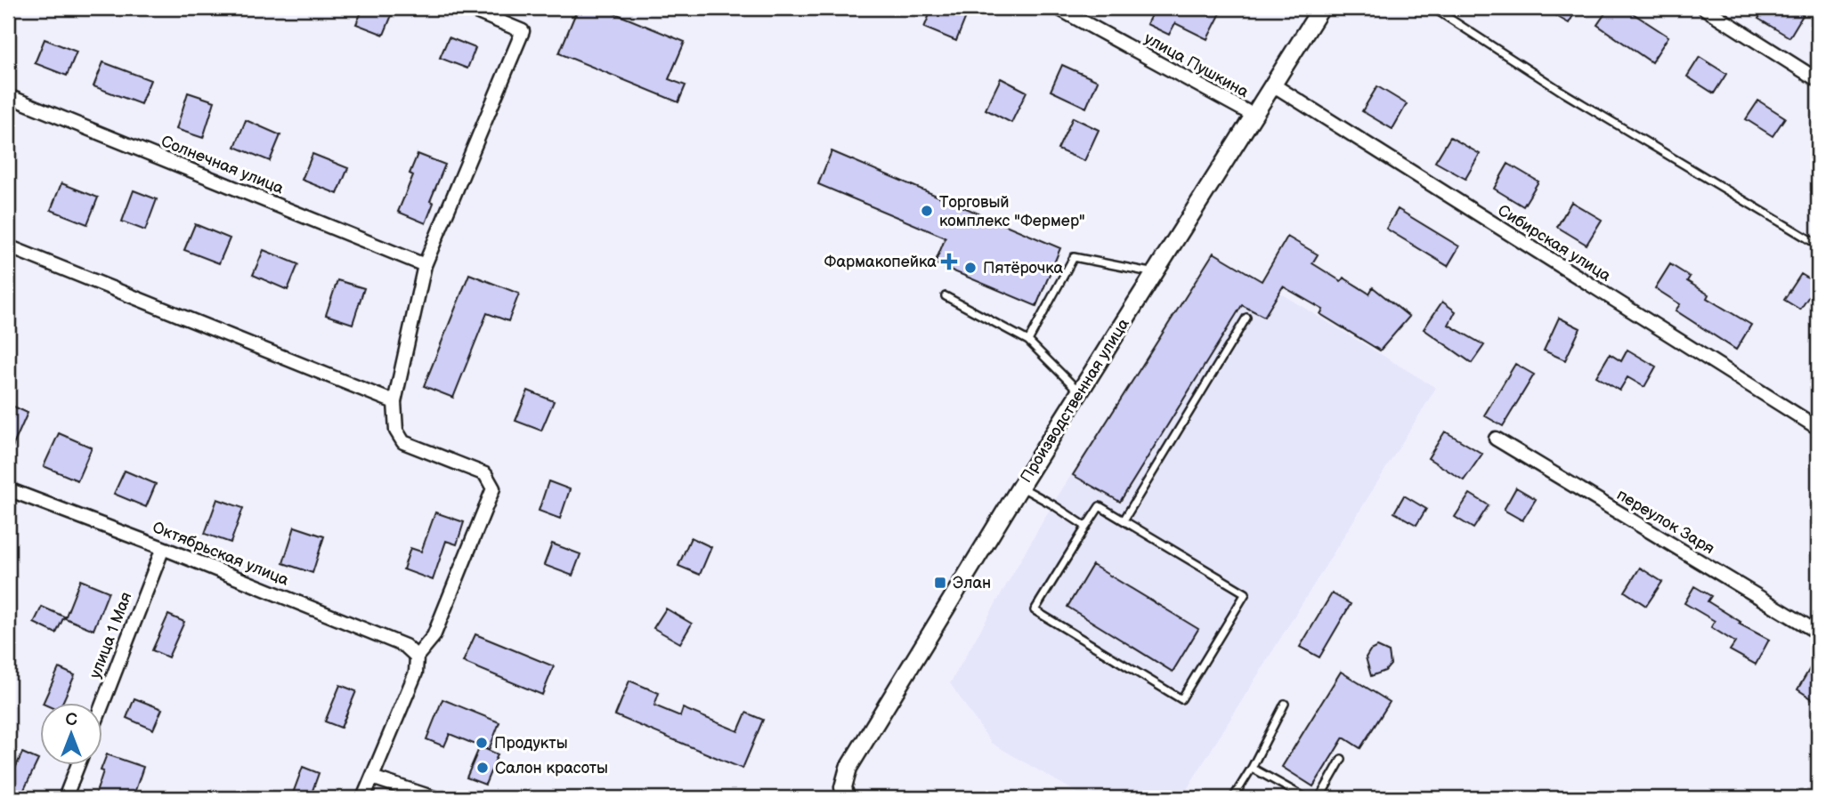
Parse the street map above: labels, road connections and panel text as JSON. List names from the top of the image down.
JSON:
{
  "streets": {
    "street": [
      "улица Пушкина",
      "Солнечная улица",
      "Сибирская улица",
      "Производственная улица",
      "переулок Заря",
      "Октябрьская улица",
      "улица 1 Мая"
    ]
  },
  "crossings": [
    ["улица Пушкина", "Производственная улица"],
    ["Сибирская улица", "Производственная улица"],
    ["Октябрьская улица", "улица 1 Мая"]
  ],
  "places": {
    "other": [
      "Торговый комплекс \"Фермер\"",
      "Пятёрочка",
      "Продукты",
      "Салон красоты"
    ],
    "health": ["Фармакопейка"],
    "transit": ["Элан"]
  },
  "north": "top"
}
